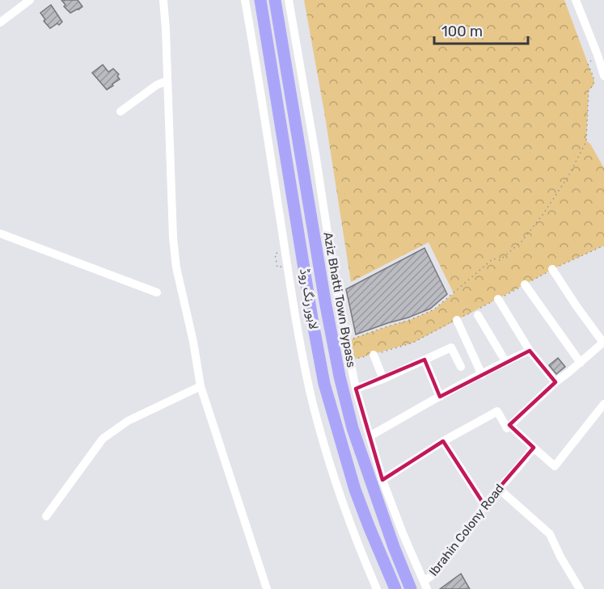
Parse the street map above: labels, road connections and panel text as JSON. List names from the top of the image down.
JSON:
{
  "streets": {
    "highway": ["لاہور رنگ روڈ"],
    "street": ["Aziz Bhatti Town Bypass", "Ibrahin Colony Road"]
  },
  "crossings": [
    ["Aziz Bhatti Town Bypass", "Ibrahin Colony Road"]
  ],
  "scale_bar": "100 m"
}
